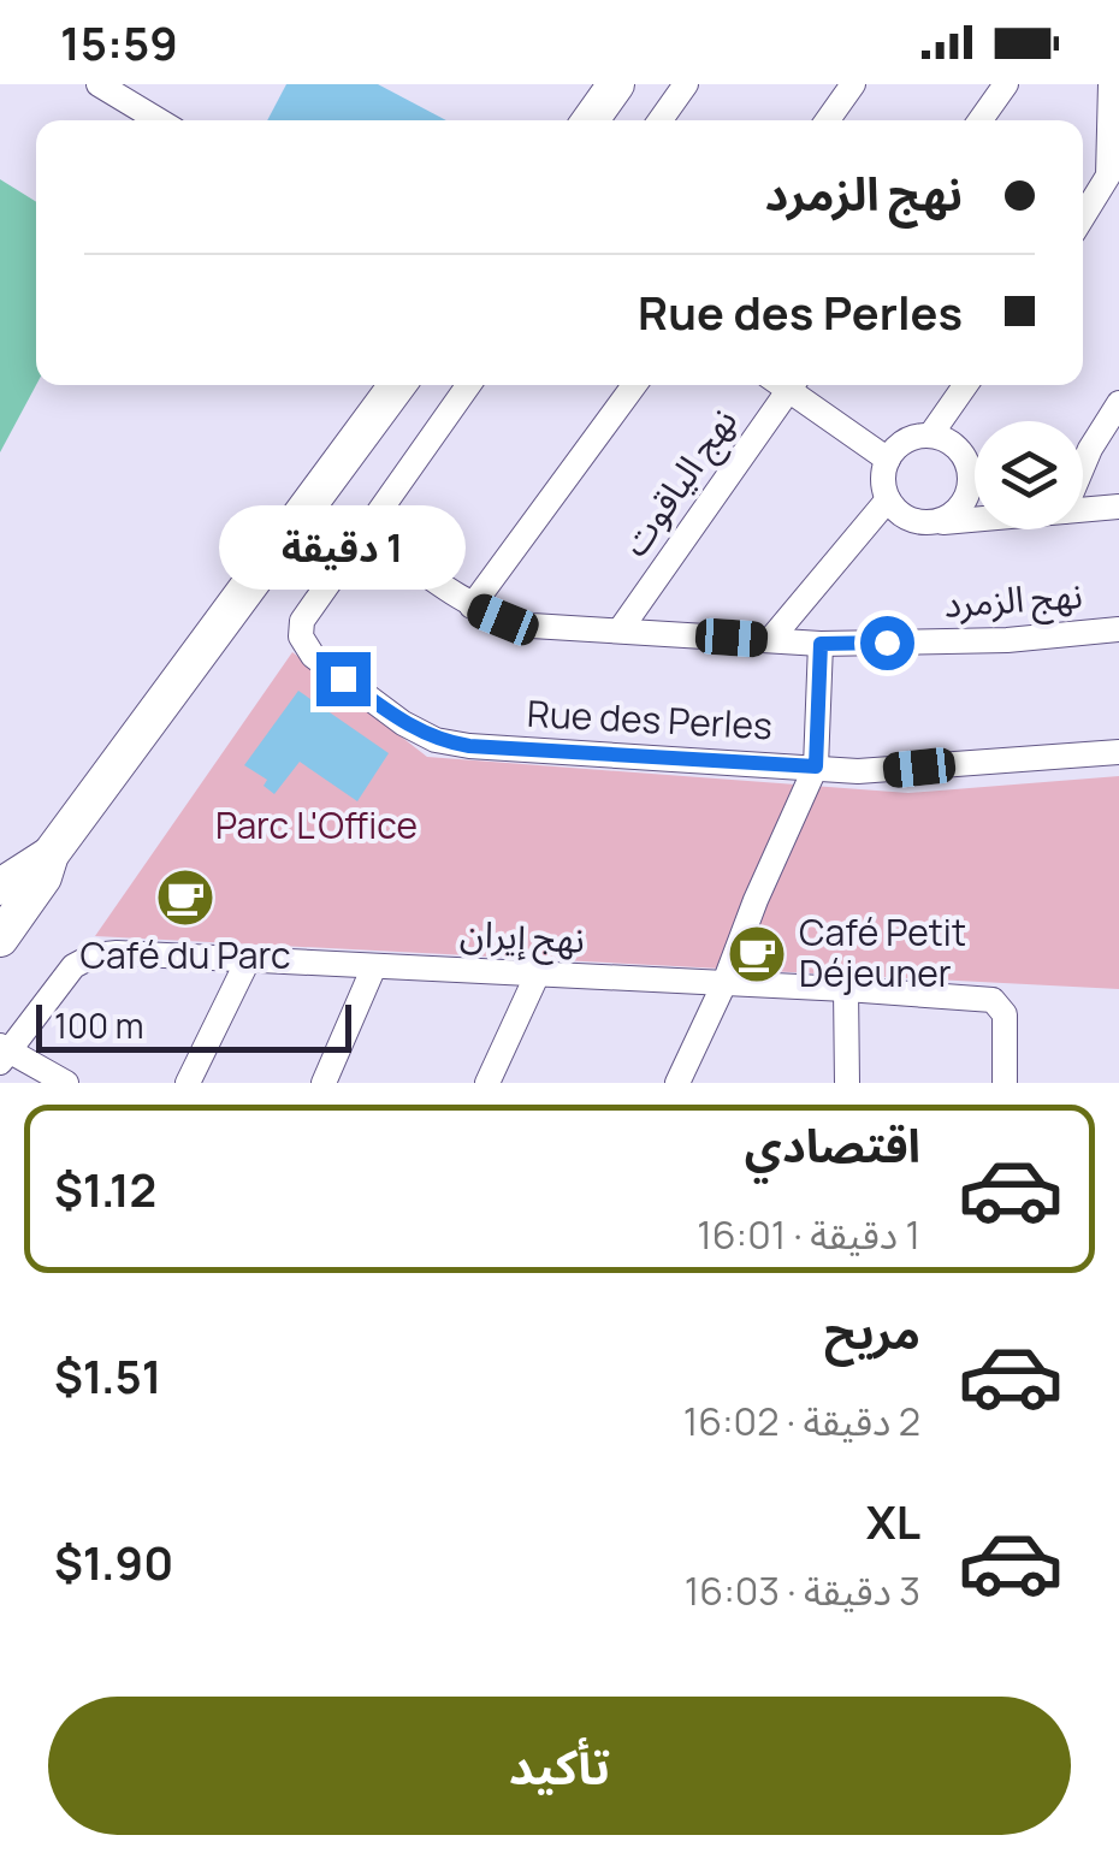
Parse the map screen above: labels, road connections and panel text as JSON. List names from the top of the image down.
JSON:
{
  "streets": {
    "street": [
      "نهج الياقوت",
      "نهج الزمرد",
      "Rue des Perles",
      "نهج إيران"
    ]
  },
  "crossings": [
    ["نهج الياقوت", "نهج الزمرد"],
    ["نهج الزمرد", "Rue des Perles"]
  ],
  "parks": ["Parc L'Office"],
  "places": {
    "cafe": ["Café du Parc", "Café Petit Déjeuner"]
  },
  "scale_bar": "100 m",
  "page": {
    "status": "15:59",
    "banner": ["نهج الزمرد", "Rue des Perles"],
    "bubble": "1 دقيقة",
    "scale": "100 m",
    "list": [
      {
        "name": "اقتصادي",
        "note": "1 دقيقة · 16:01",
        "value": "$1.12"
      },
      {
        "name": "مريح",
        "note": "2 دقيقة · 16:02",
        "value": "$1.51"
      },
      {
        "name": "XL",
        "note": "3 دقيقة · 16:03",
        "value": "$1.90"
      }
    ],
    "buttons": "تأكيد"
  }
}
